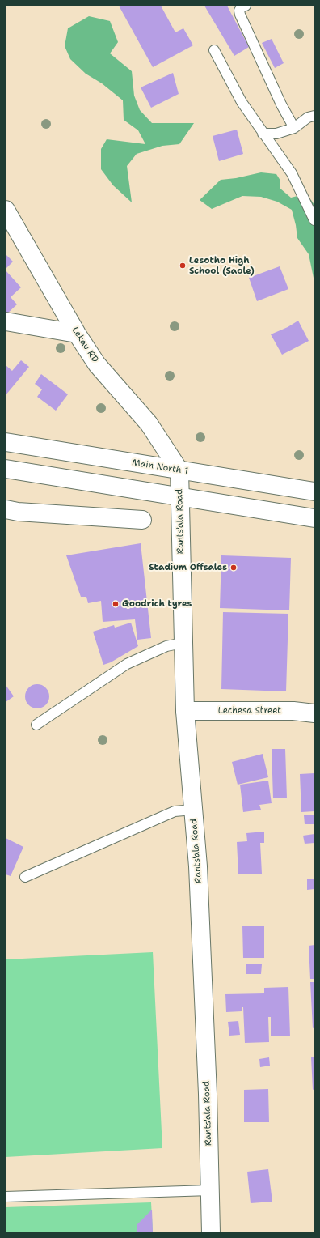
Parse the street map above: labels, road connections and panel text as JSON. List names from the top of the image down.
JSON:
{
  "streets": {
    "street": [
      "Lekau RD",
      "Main North 1",
      "Rants'ala Road",
      "Lechesa Street"
    ]
  },
  "crossings": [
    ["Lekau RD", "Main North 1"],
    ["Lekau RD", "Rants'ala Road"],
    ["Main North 1", "Rants'ala Road"],
    ["Rants'ala Road", "Lechesa Street"]
  ],
  "places": ["Lesotho High School (Saole)", "Stadium Offsales", "Goodrich tyres"]
}
